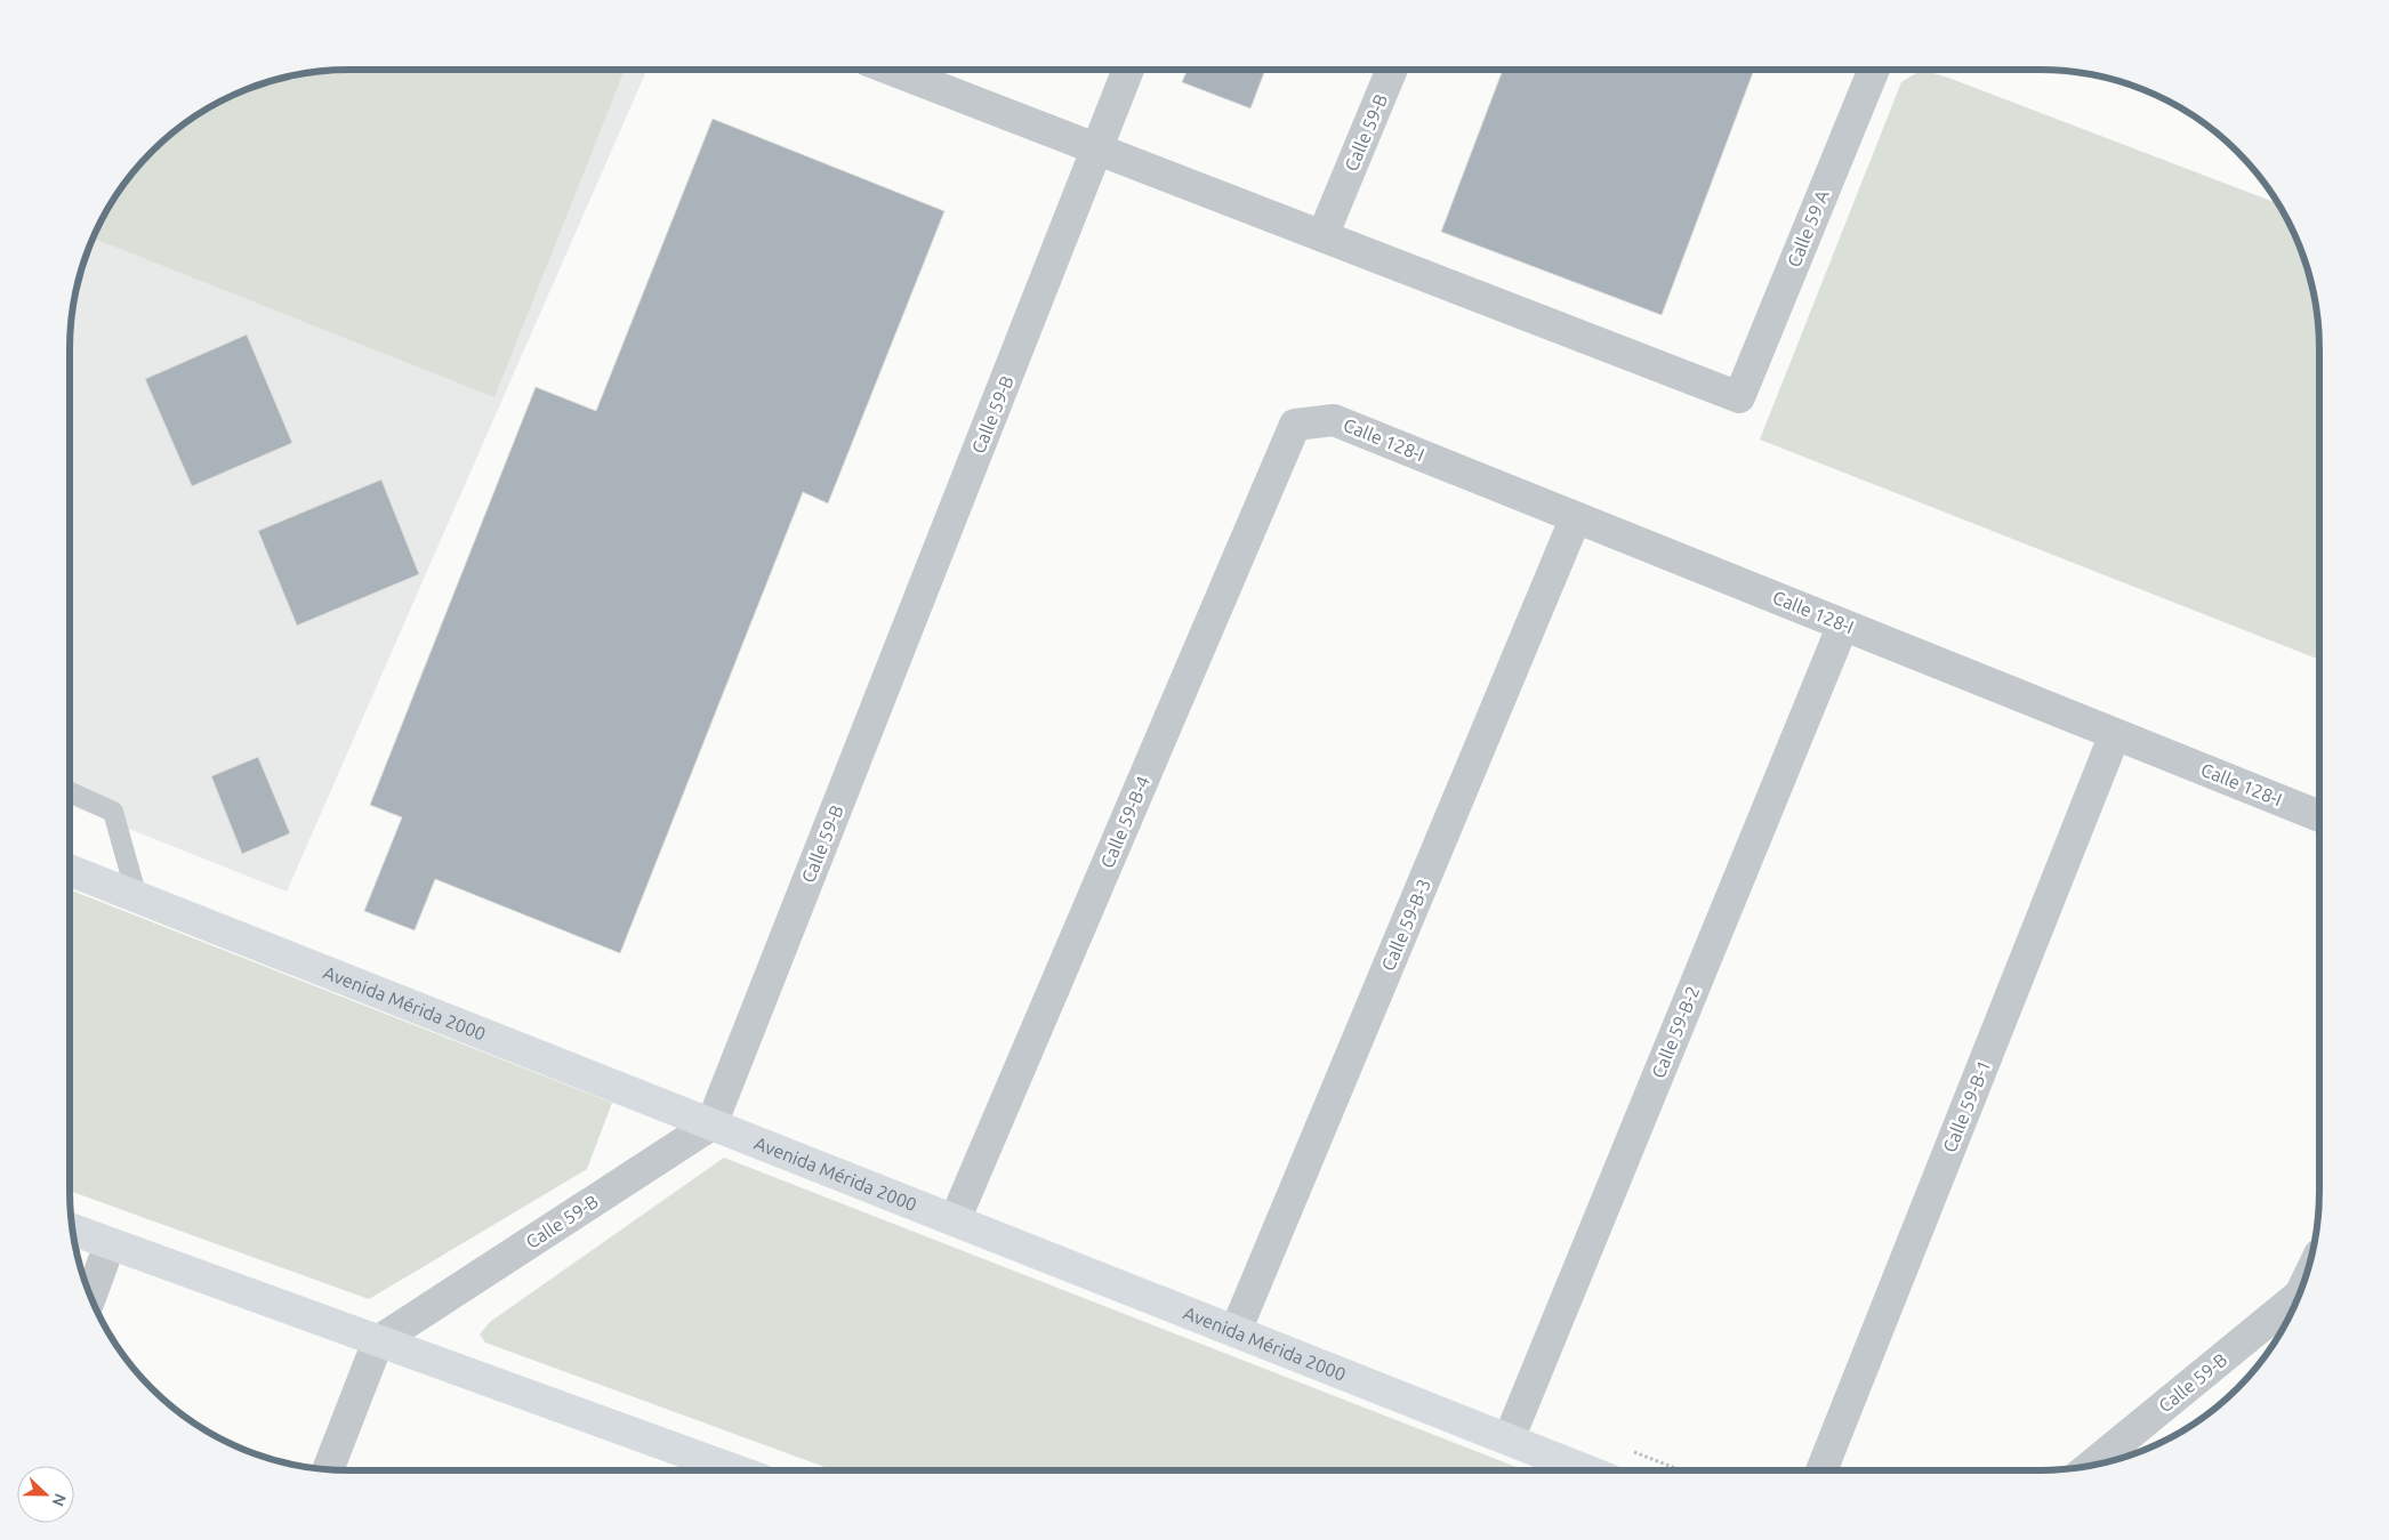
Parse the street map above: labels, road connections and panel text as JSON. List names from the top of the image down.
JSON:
{
  "streets": {
    "main road": ["Avenida Mérida 2000"],
    "street": [
      "Calle 59-B",
      "Calle 59 A",
      "Calle 128-I",
      "Calle 59-B-4",
      "Calle 59-B-3",
      "Calle 59-B-2",
      "Calle 59-B-1"
    ]
  },
  "crossings": [
    ["Calle 59-B", "Calle 59 A"],
    ["Calle 59-B", "Avenida Mérida 2000"],
    ["Calle 128-I", "Calle 59-B-4"],
    ["Calle 128-I", "Calle 59-B-3"],
    ["Calle 128-I", "Calle 59-B-2"],
    ["Calle 128-I", "Calle 59-B-1"],
    ["Calle 59-B-4", "Avenida Mérida 2000"],
    ["Calle 59-B-3", "Avenida Mérida 2000"],
    ["Avenida Mérida 2000", "Calle 59-B-2"]
  ],
  "north": "right"
}
